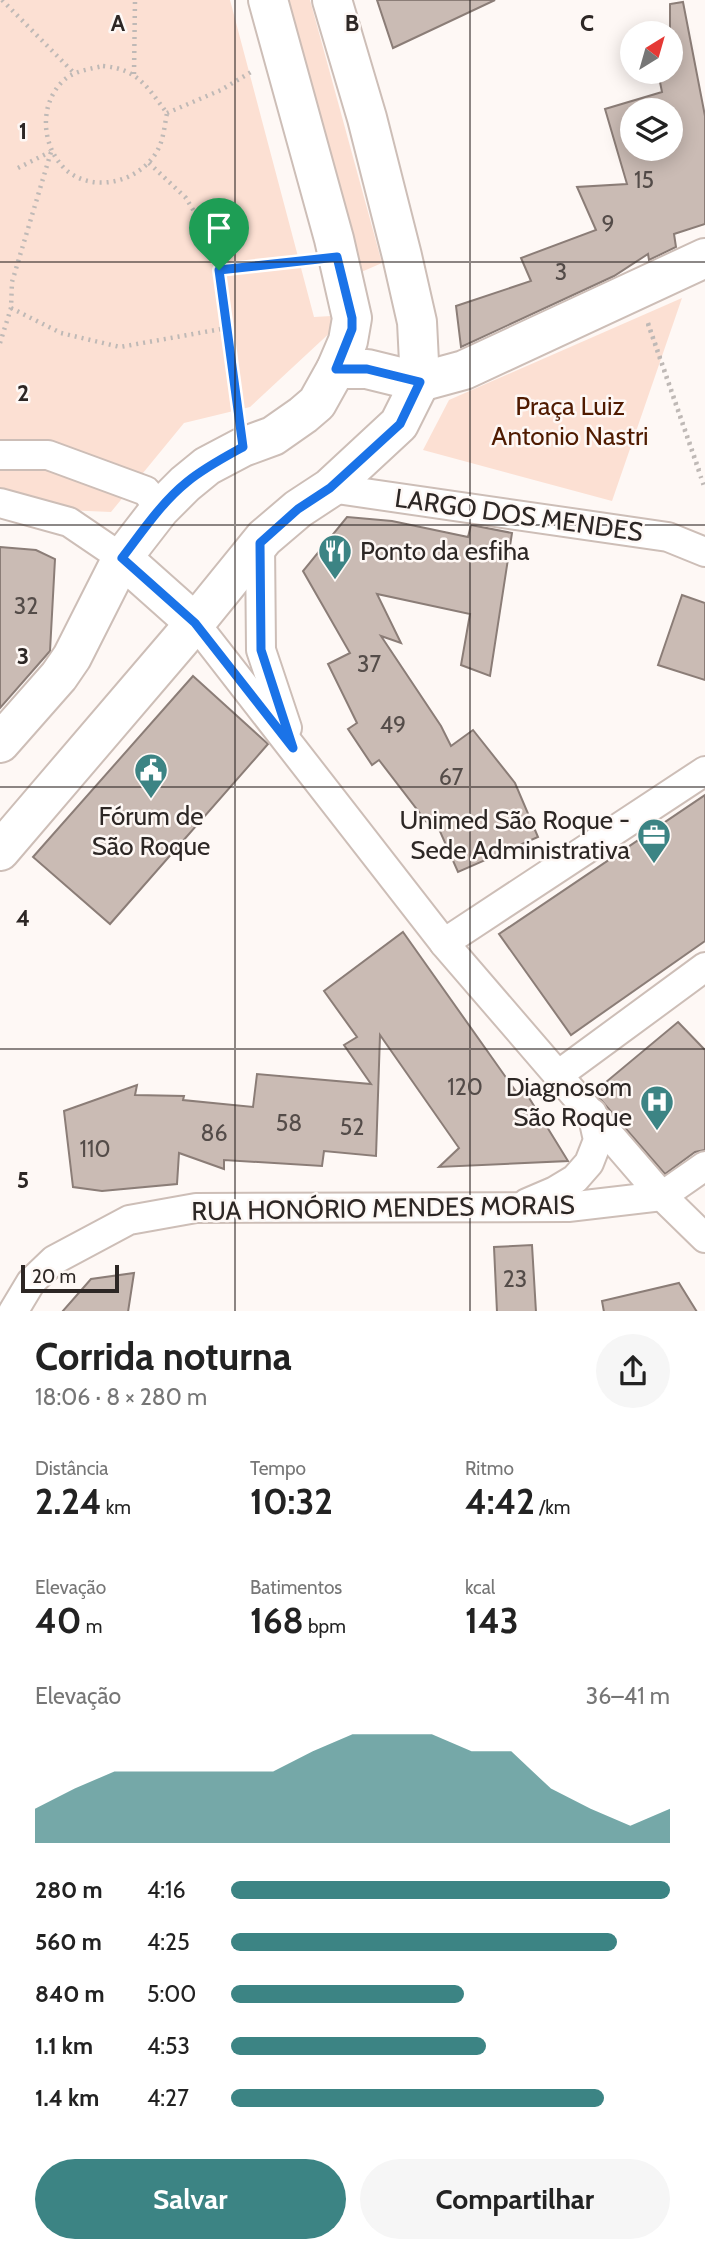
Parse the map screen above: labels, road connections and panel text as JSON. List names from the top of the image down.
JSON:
{
  "streets": {
    "street": ["LARGO DOS MENDES", "RUA HONÓRIO MENDES MORAIS"]
  },
  "parks": ["Praça Luiz Antonio Nastri"],
  "places": {
    "restaurant": ["Ponto da esfiha"],
    "public building": ["Fórum de São Roque"],
    "office": ["Unimed São Roque - Sede Administrativa"],
    "hospital": ["Diagnosom São Roque"]
  },
  "house_numbers": [
    "15",
    "9",
    "3",
    "32",
    "37",
    "49",
    "67",
    "120",
    "58",
    "52",
    "86",
    "110",
    "23"
  ],
  "scale_bar": "20 m",
  "north": "top right",
  "page": {
    "scale": "20 m",
    "heading": ["Corrida noturna", "18:06 · 8 × 280 m"],
    "stats": [
      ["Distância", "2.24 km"],
      ["Tempo", "10:32"],
      ["Ritmo", "4:42 /km"],
      ["Elevação", "40 m"],
      ["Batimentos", "168 bpm"],
      ["kcal", "143"]
    ],
    "chart": ["Elevação", "36–41 m"],
    "list": [
      {
        "name": "280 m",
        "note": "4:16"
      },
      {
        "name": "560 m",
        "note": "4:25"
      },
      {
        "name": "840 m",
        "note": "5:00"
      },
      {
        "name": "1.1 km",
        "note": "4:53"
      },
      {
        "name": "1.4 km",
        "note": "4:27"
      }
    ],
    "buttons": ["Salvar", "Compartilhar"]
  },
  "grid": {
    "columns": ["A", "B", "C"],
    "rows": [
      "1",
      "2",
      "3",
      "4",
      "5"
    ]
  }
}
